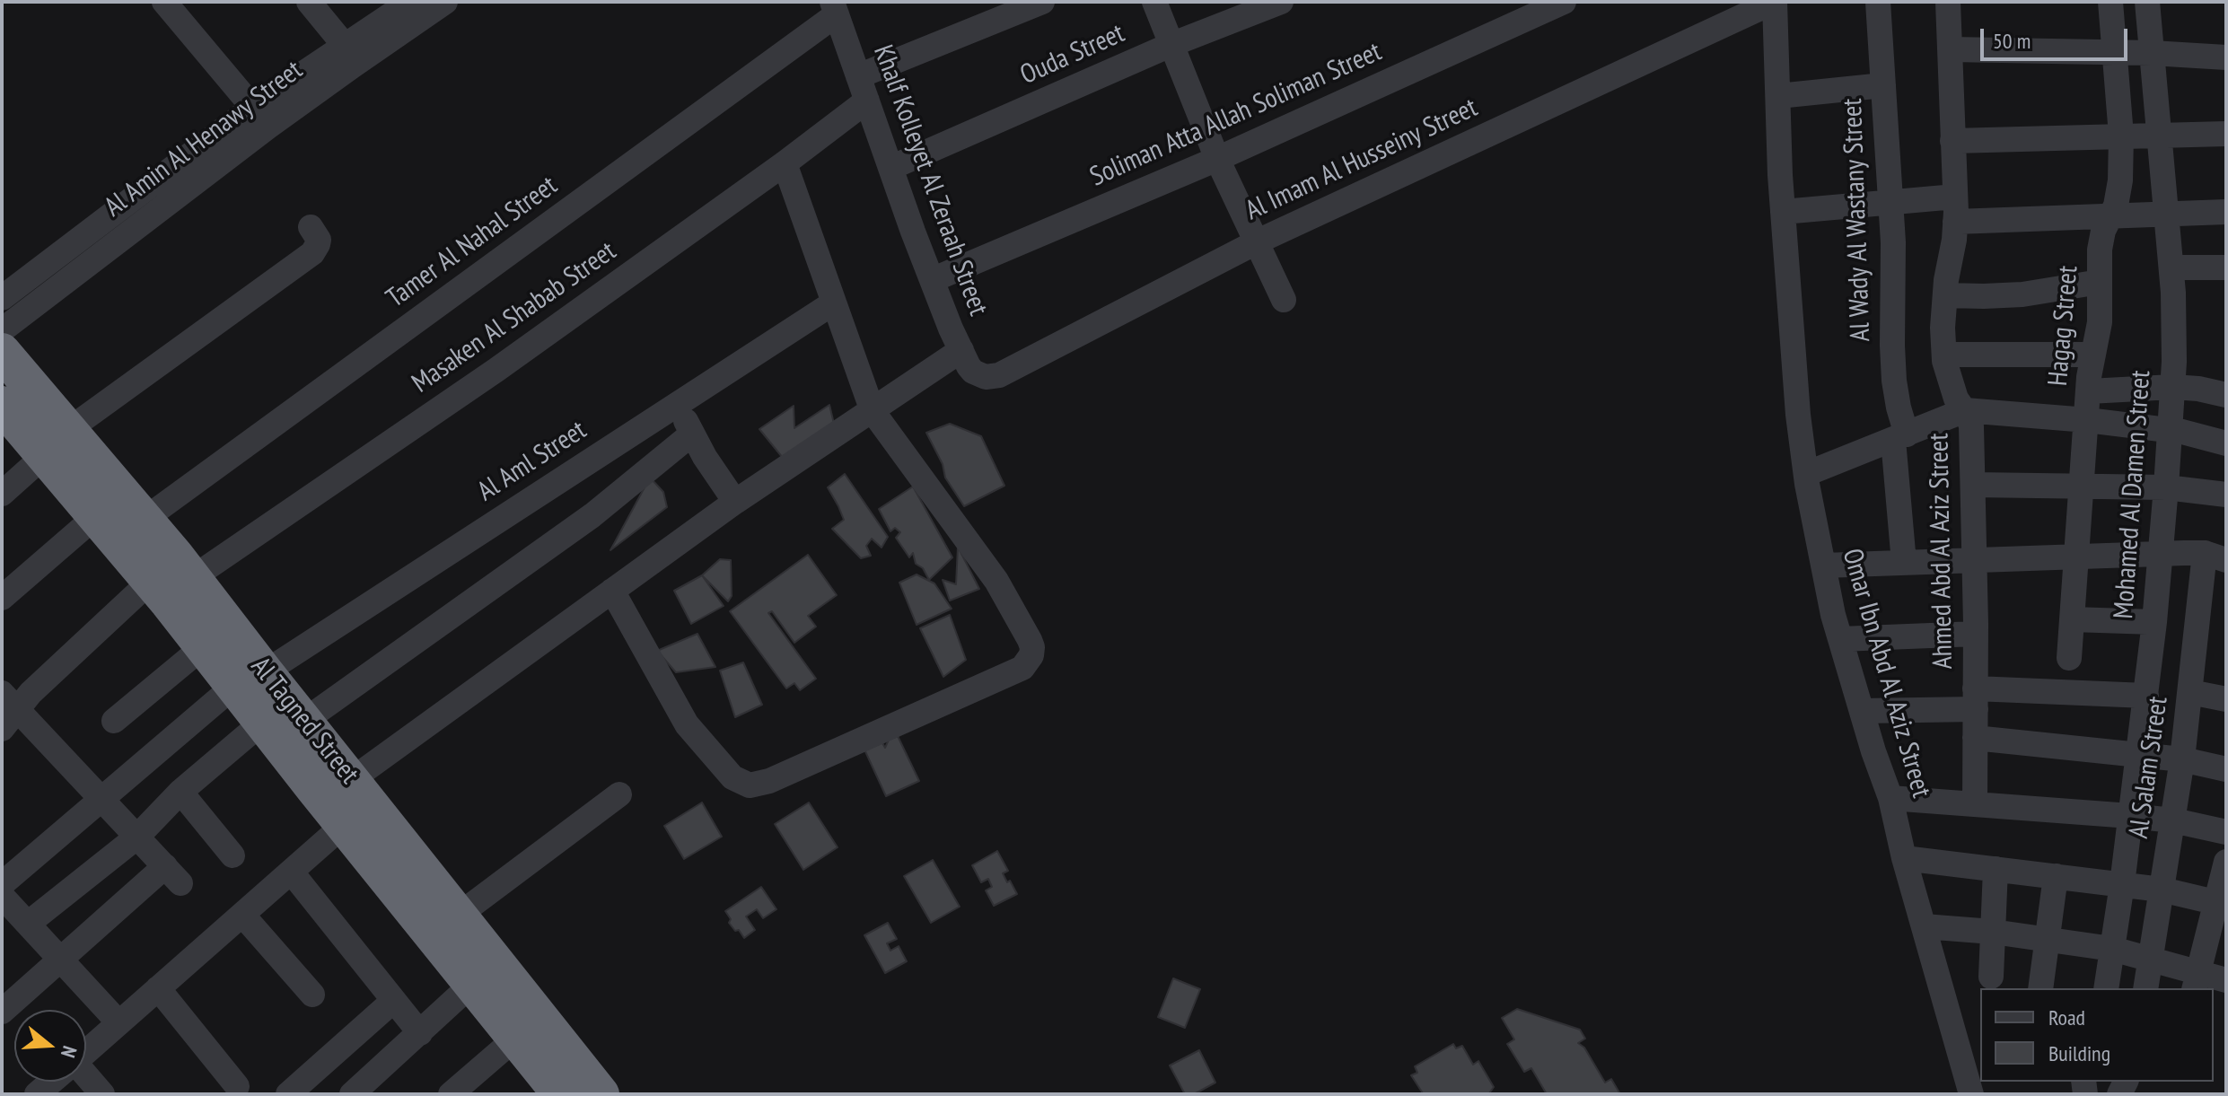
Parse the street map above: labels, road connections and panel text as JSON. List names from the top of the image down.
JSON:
{
  "streets": {
    "highway": ["Al Tagned Street"],
    "street": [
      "Ouda Street",
      "Soliman Atta Allah Soliman Street",
      "Al Amin Al Henawy Street",
      "Al Imam Al Husseiny Street",
      "Khalf Kolleyet Al Zeraah Street",
      "Al Wady Al Wastany Street",
      "Tamer Al Nahal Street",
      "Masaken Al Shabab Street",
      "Hagag Street",
      "Al Aml Street",
      "Mohamed Al Damen Street",
      "Ahmed Abd Al Aziz Street",
      "Omar Ibn Abd Al Aziz Street",
      "Al Salam Street"
    ]
  },
  "crossings": [
    ["Ouda Street", "Khalf Kolleyet Al Zeraah Street"],
    ["Soliman Atta Allah Soliman Street", "Khalf Kolleyet Al Zeraah Street"],
    ["Al Imam Al Husseiny Street", "Khalf Kolleyet Al Zeraah Street"],
    ["Al Imam Al Husseiny Street", "Omar Ibn Abd Al Aziz Street"],
    ["Khalf Kolleyet Al Zeraah Street", "Tamer Al Nahal Street"],
    ["Khalf Kolleyet Al Zeraah Street", "Masaken Al Shabab Street"],
    ["Tamer Al Nahal Street", "Al Tagned Street"],
    ["Masaken Al Shabab Street", "Al Tagned Street"],
    ["Al Aml Street", "Al Tagned Street"]
  ],
  "legend": ["Road", "Building"],
  "scale_bar": "50 m",
  "north": "right"
}
